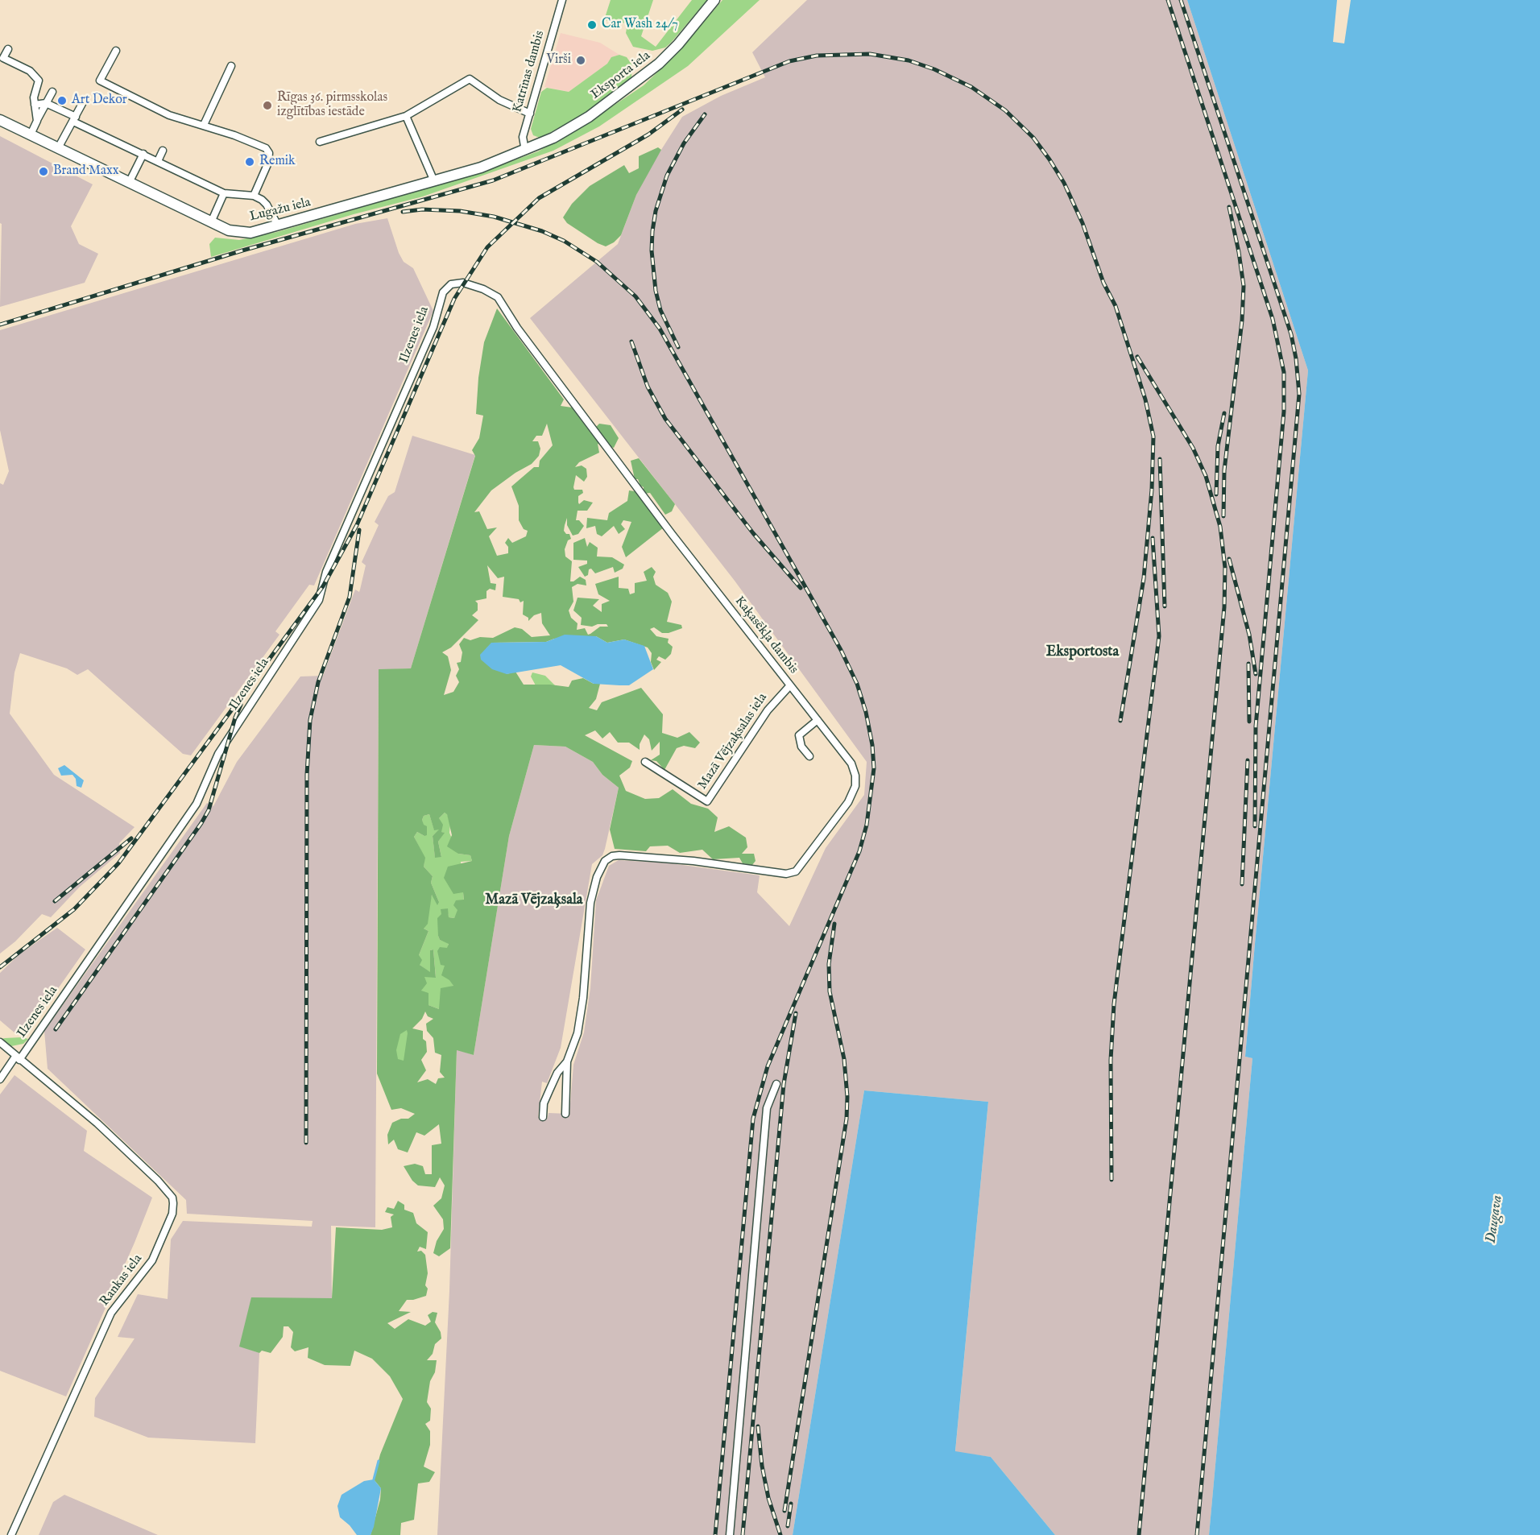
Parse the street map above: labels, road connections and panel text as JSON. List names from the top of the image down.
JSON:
{
  "streets": {
    "street": [
      "Katrīnas dambis",
      "Eksporta iela",
      "Lugažu iela",
      "Ilzenes iela",
      "Kaķasēkļa dambis",
      "Mazā Vējzaķsalas iela",
      "Rankas iela"
    ]
  },
  "crossings": [
    ["Katrīnas dambis", "Eksporta iela"],
    ["Katrīnas dambis", "Lugažu iela"],
    ["Eksporta iela", "Lugažu iela"],
    ["Ilzenes iela", "Kaķasēkļa dambis"],
    ["Ilzenes iela", "Rankas iela"],
    ["Kaķasēkļa dambis", "Mazā Vējzaķsalas iela"]
  ],
  "districts": ["Eksportosta", "Mazā Vējzaķsala"],
  "water": ["Daugava"],
  "places": [
    "Car Wash 24/7",
    "Virši",
    "Art Dekor",
    "Rīgas 36. pirmsskolas izglītības iestāde",
    "Remik",
    "Brand Maxx"
  ]
}
